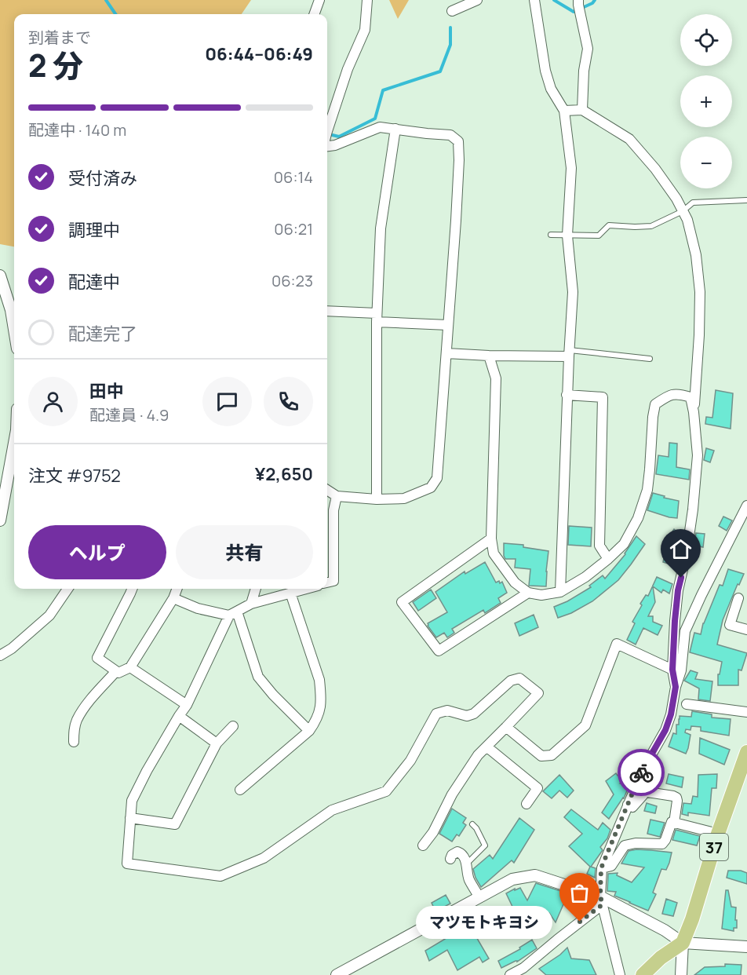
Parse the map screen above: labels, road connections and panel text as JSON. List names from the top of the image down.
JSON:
{
  "streets": {
    "main road": ["37"]
  },
  "places": ["マツモトキヨシ"],
  "page": {
    "map_buttons": ["+", "−"],
    "heading": ["2 分", "到着まで", "06:44–06:49"],
    "panel": [
      "田中",
      "配達員 · 4.9",
      "注文 #9752",
      "¥2,650"
    ],
    "bar": "配達中 · 140 m",
    "list": [
      ["受付済み", "06:14"],
      ["調理中", "06:21"],
      ["配達中", "06:23"],
      "配達完了"
    ],
    "buttons": ["ヘルプ", "共有"],
    "bubble": "マツモトキヨシ"
  }
}
